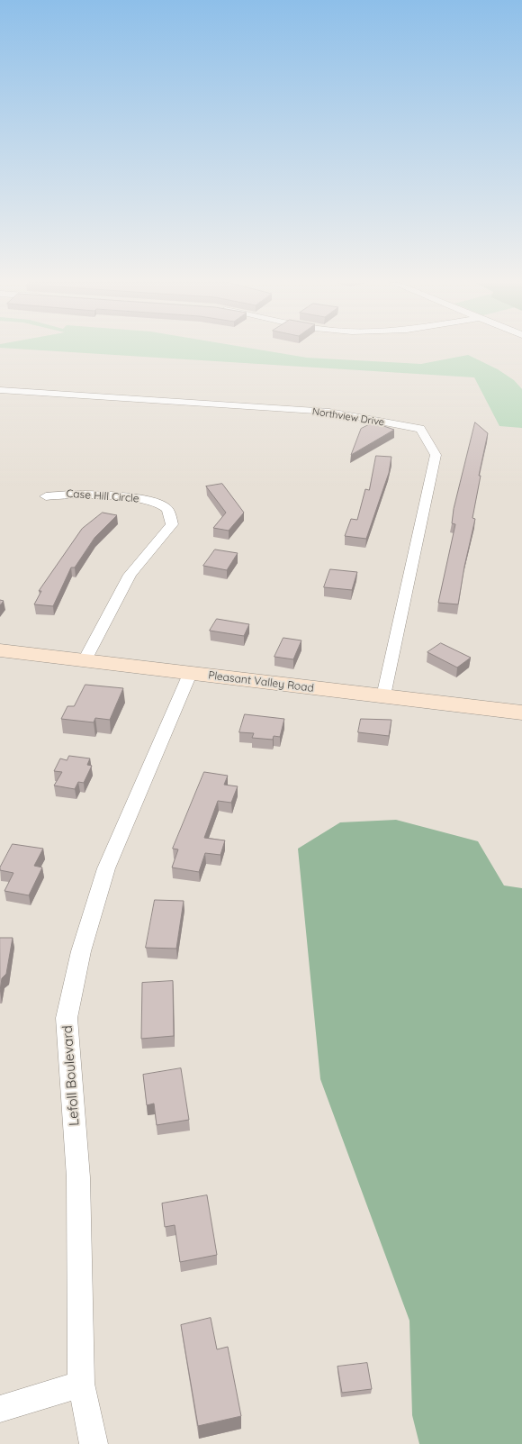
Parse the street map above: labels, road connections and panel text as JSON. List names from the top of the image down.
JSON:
{
  "streets": {
    "main road": ["Pleasant Valley Road"],
    "street": ["Northview Drive", "Case Hill Circle", "Lefoll Boulevard"]
  },
  "crossings": [
    ["Northview Drive", "Pleasant Valley Road"],
    ["Case Hill Circle", "Pleasant Valley Road"],
    ["Pleasant Valley Road", "Lefoll Boulevard"]
  ]
}
